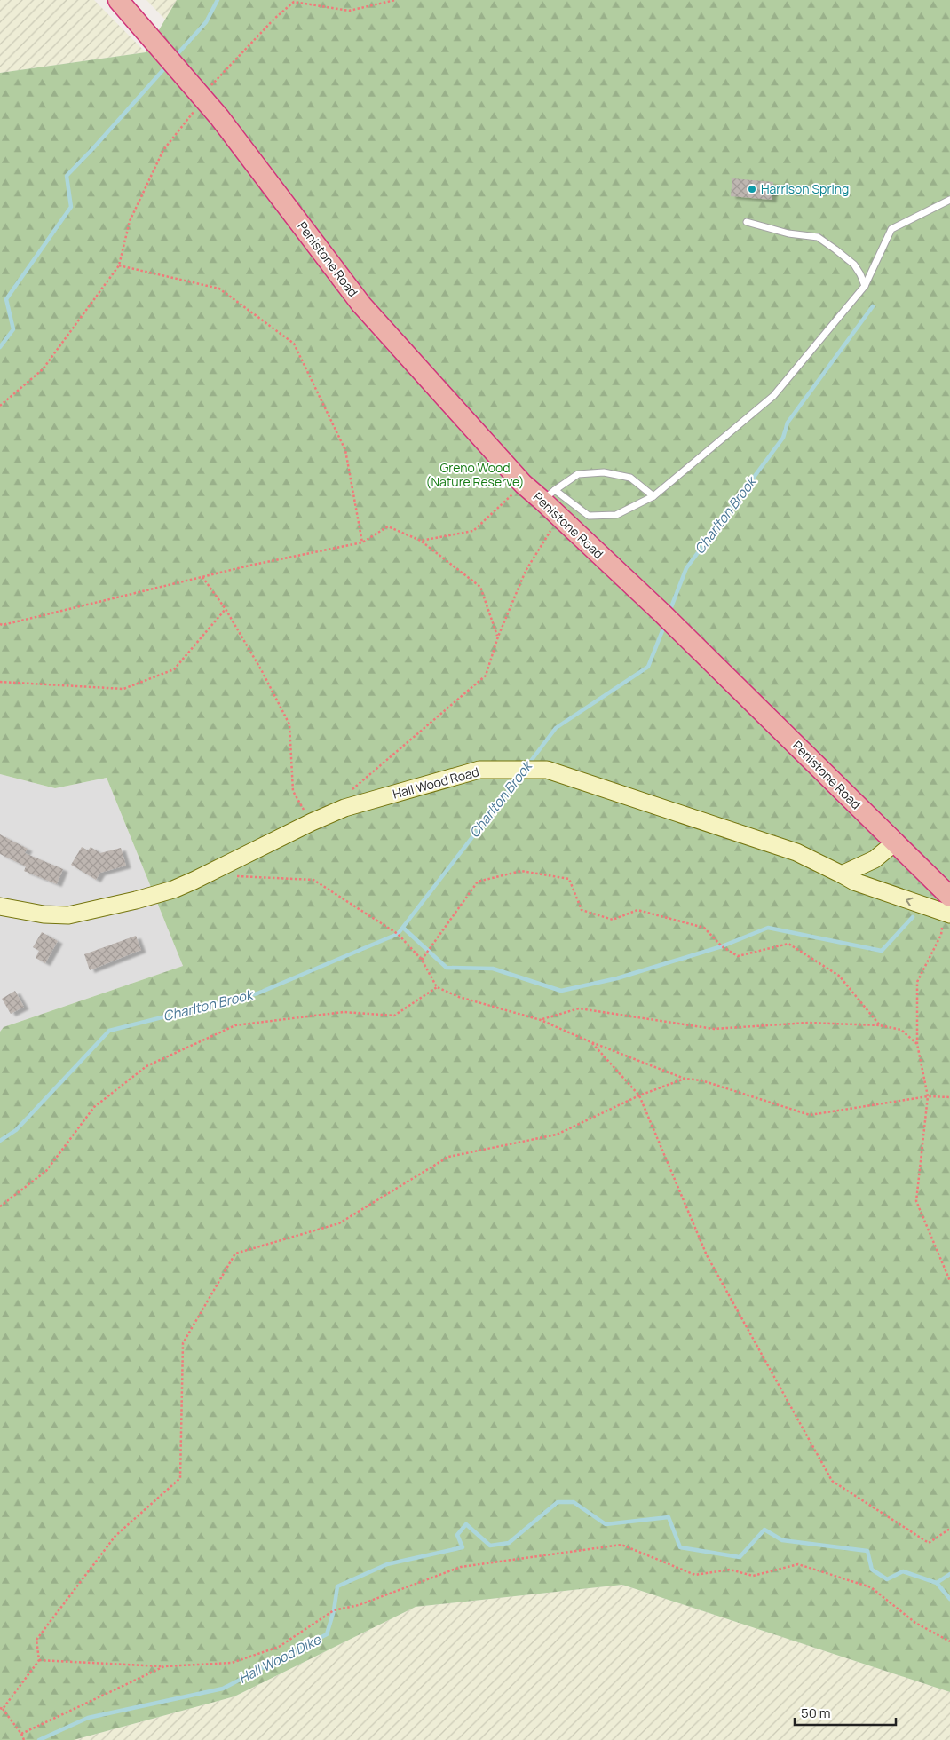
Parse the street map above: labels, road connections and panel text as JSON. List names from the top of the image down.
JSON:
{
  "streets": {
    "highway": ["Penistone Road"],
    "main road": ["Hall Wood Road"]
  },
  "crossings": [
    ["Penistone Road", "Hall Wood Road"]
  ],
  "water": ["Charlton Brook", "Hall Wood Dike"],
  "parks": ["Greno Wood (Nature Reserve)"],
  "places": ["Harrison Spring"],
  "scale_bar": "50 m"
}
